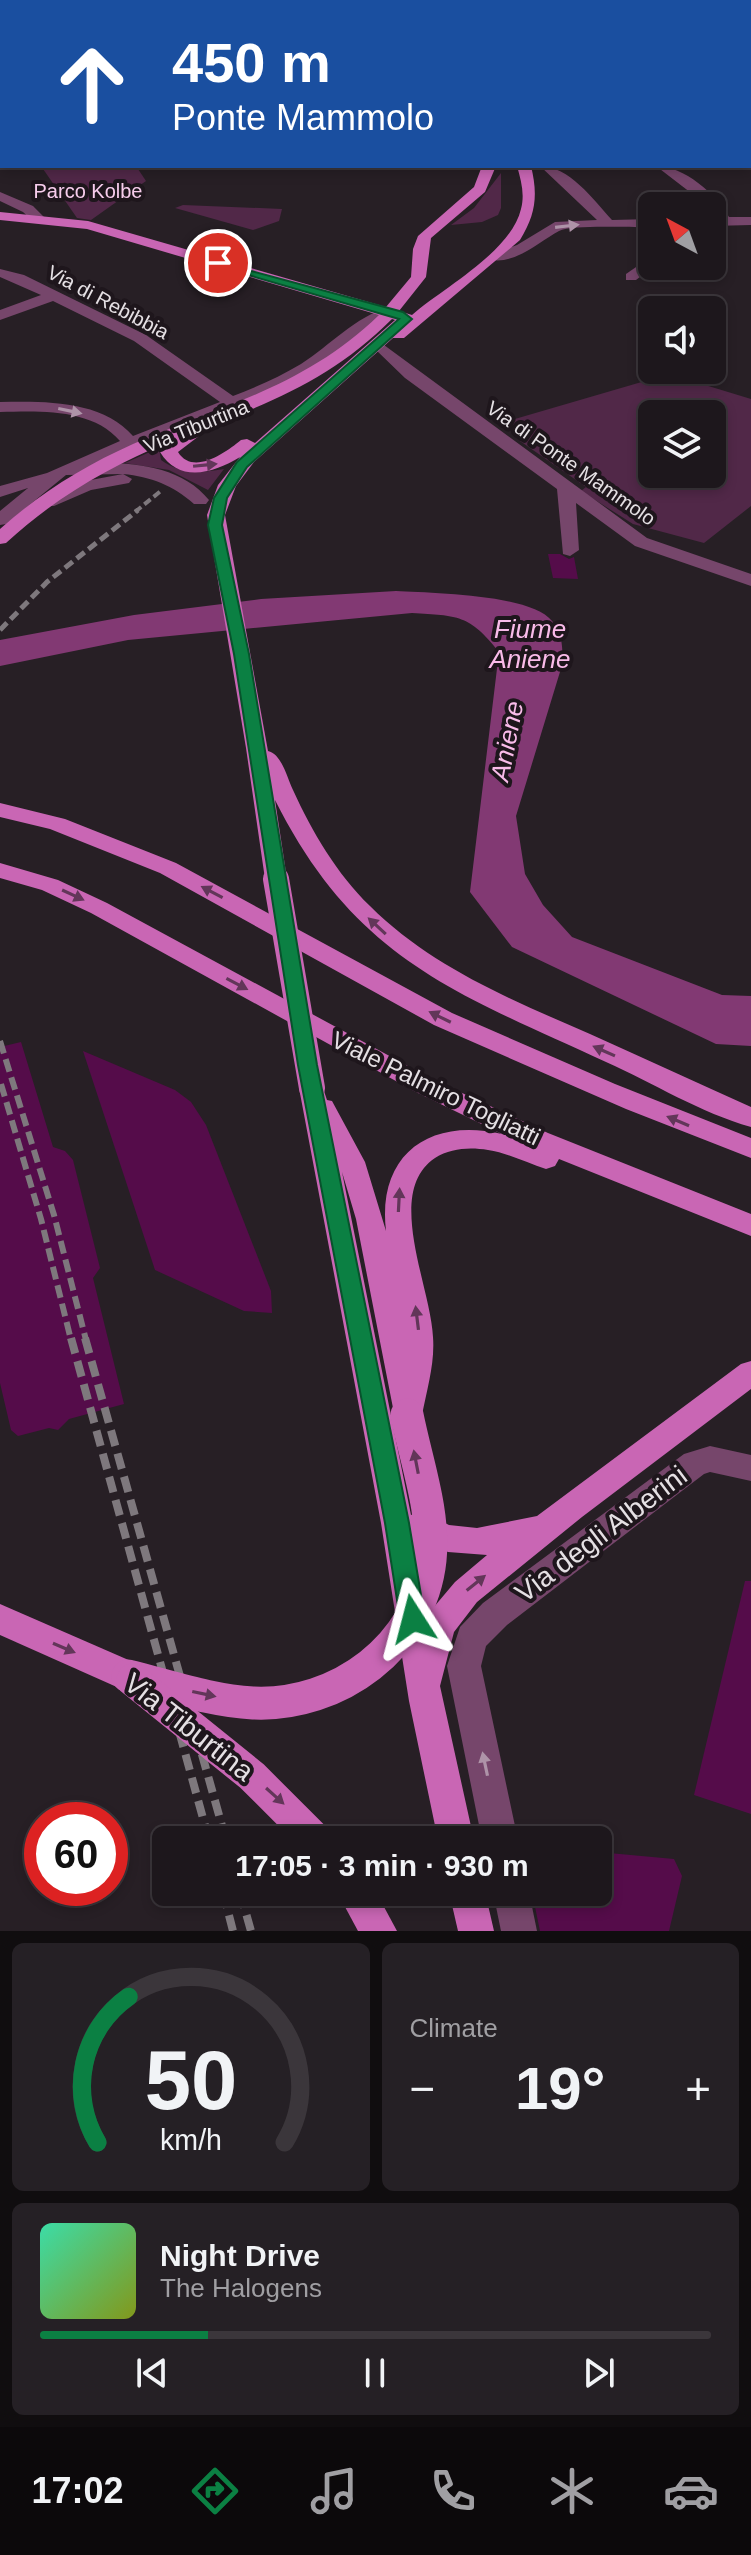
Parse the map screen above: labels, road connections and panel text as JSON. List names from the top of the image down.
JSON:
{
  "streets": {
    "main road": ["Via Tiburtina", "Viale Palmiro Togliatti"],
    "street": ["Via di Rebibbia", "Via di Ponte Mammolo", "Via degli Alberini"]
  },
  "crossings": [
    ["Via di Rebibbia", "Via Tiburtina"],
    ["Via Tiburtina", "Via di Ponte Mammolo"]
  ],
  "one_way": ["Via degli Alberini"],
  "water": ["Fiume Aniene", "Aniene"],
  "parks": ["Parco Kolbe"],
  "north": "top left",
  "page": {
    "turn": ["450 m", "Ponte Mammolo"],
    "limit": "60",
    "trip": "17:05 · 3 min · 930 m",
    "tile": "Climate",
    "heat": ["−", "19°", "+"],
    "song": ["Night Drive", "The Halogens"],
    "tabs": "17:02",
    "gauge": ["50", "km/h"]
  }
}
